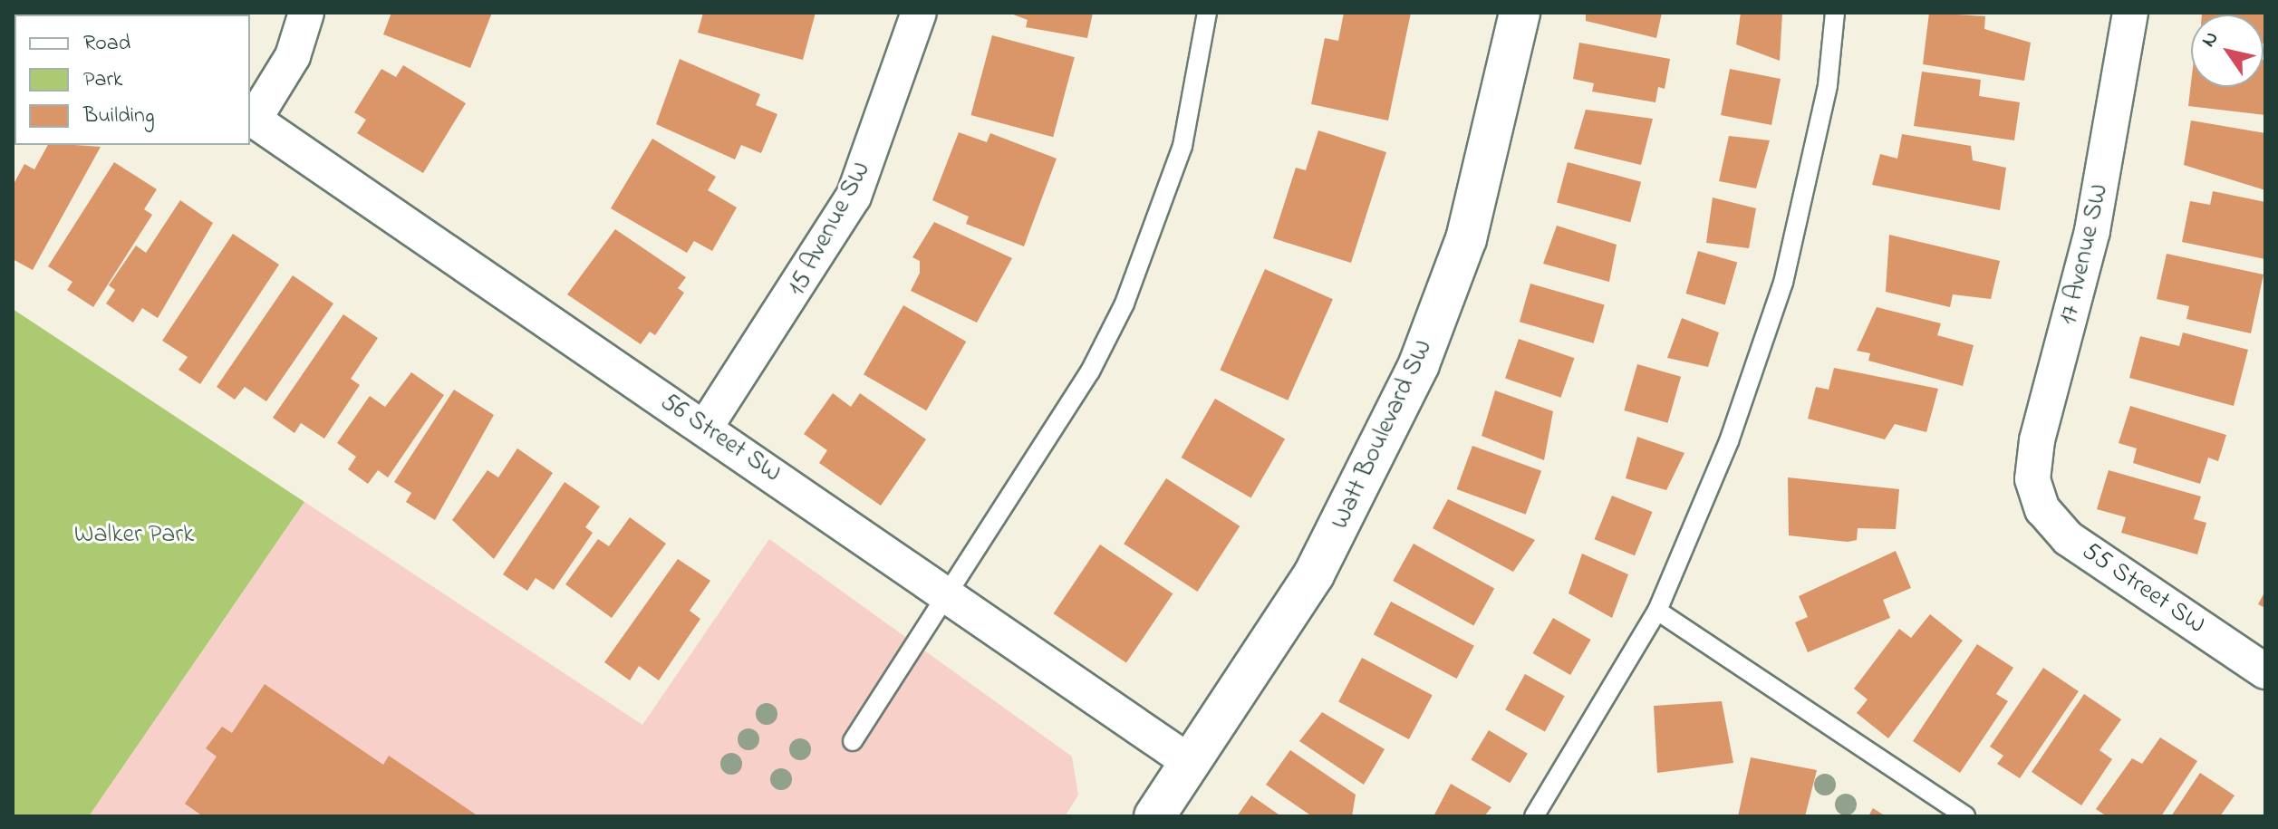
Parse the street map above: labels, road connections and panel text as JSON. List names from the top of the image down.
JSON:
{
  "streets": {
    "street": [
      "15 Avenue SW",
      "17 Avenue SW",
      "Watt Boulevard SW",
      "56 Street SW",
      "55 Street SW"
    ]
  },
  "crossings": [
    ["15 Avenue SW", "56 Street SW"],
    ["17 Avenue SW", "55 Street SW"],
    ["Watt Boulevard SW", "56 Street SW"]
  ],
  "parks": ["Walker Park"],
  "legend": ["Road", "Park", "Building"],
  "north": "top left"
}
